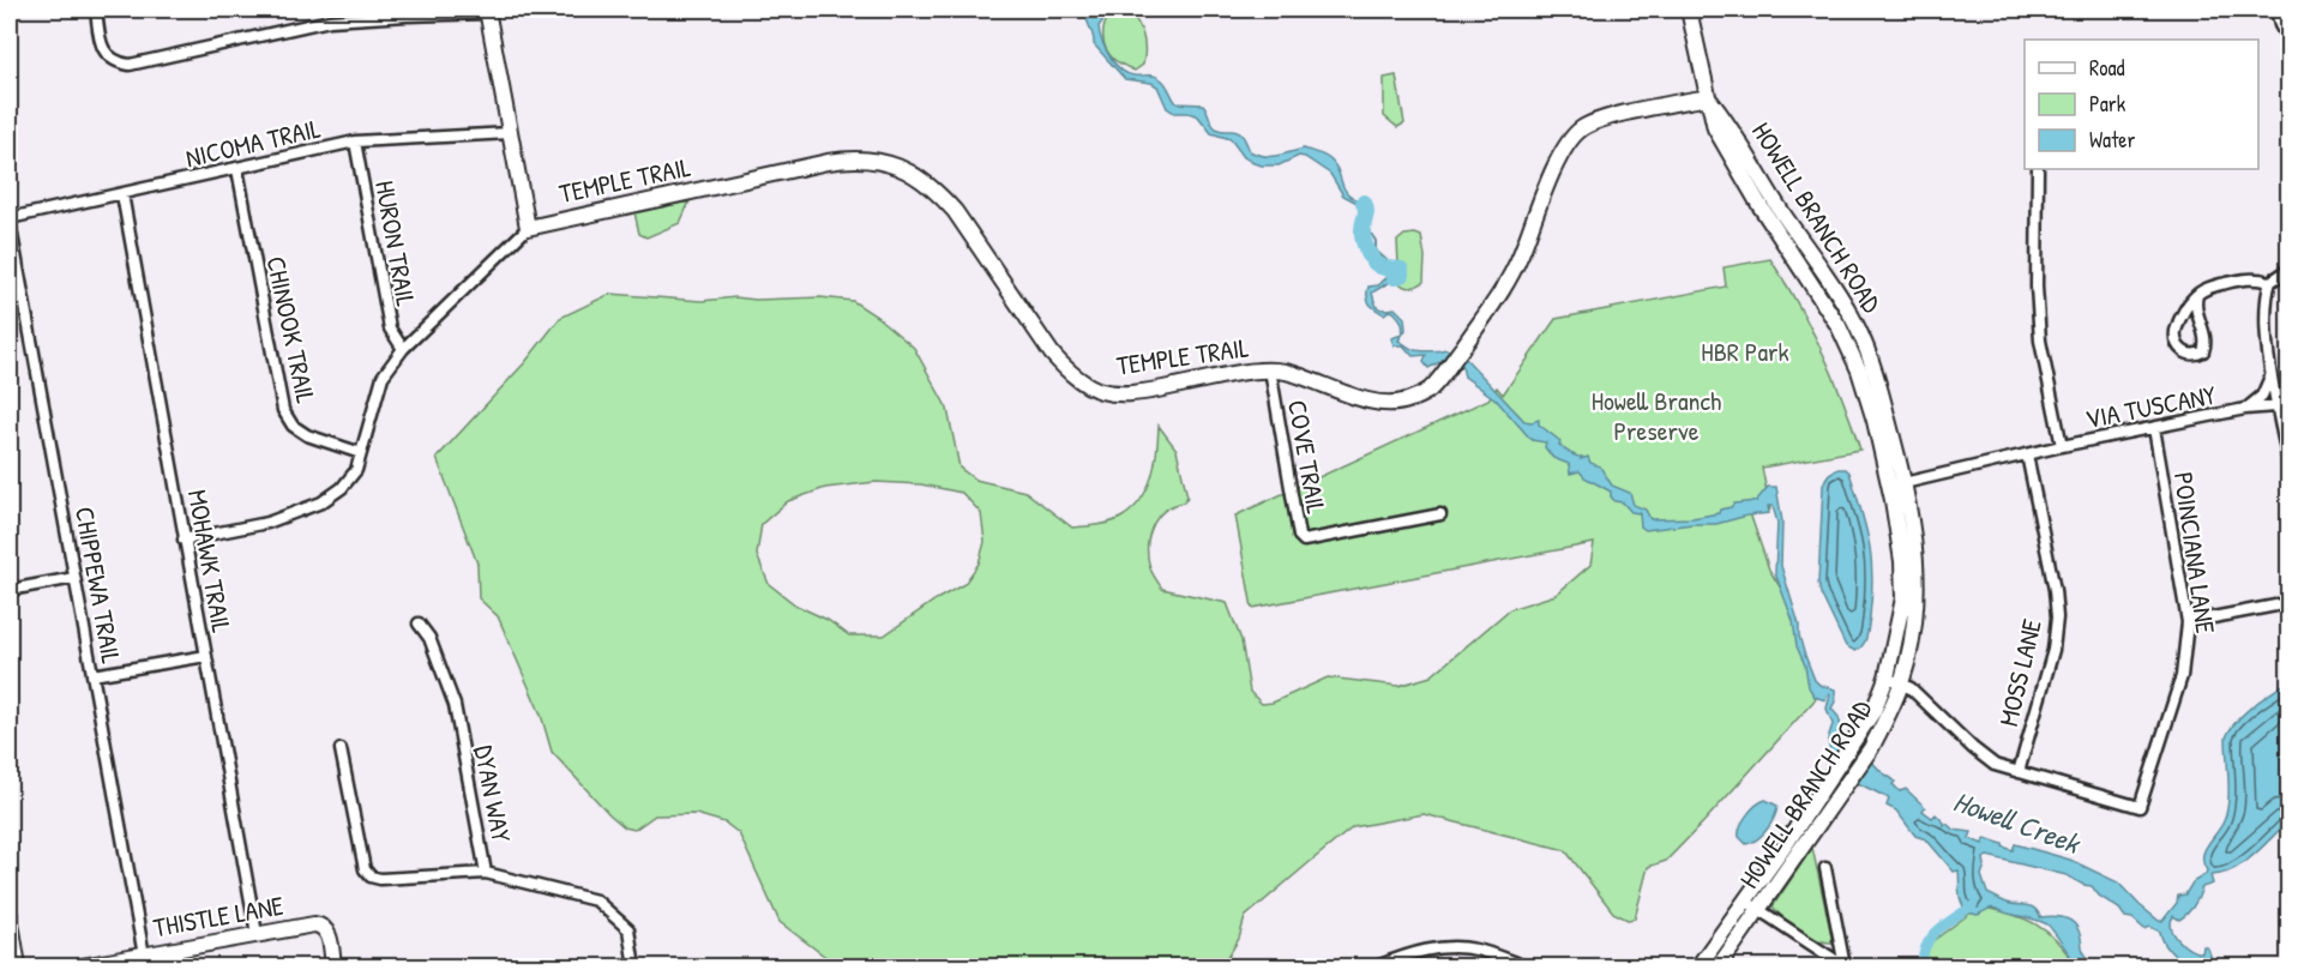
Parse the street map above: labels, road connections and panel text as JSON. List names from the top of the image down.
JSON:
{
  "streets": {
    "main road": ["TEMPLE TRAIL", "HOWELL BRANCH ROAD", "THISTLE LANE"],
    "street": [
      "NICOMA TRAIL",
      "HURON TRAIL",
      "CHINOOK TRAIL",
      "VIA TUSCANY",
      "COVE TRAIL",
      "POINCIANA LANE",
      "MOHAWK TRAIL",
      "CHIPPEWA TRAIL",
      "MOSS LANE",
      "DYAN WAY"
    ]
  },
  "crossings": [
    ["NICOMA TRAIL", "HURON TRAIL"],
    ["NICOMA TRAIL", "CHINOOK TRAIL"],
    ["NICOMA TRAIL", "MOHAWK TRAIL"],
    ["NICOMA TRAIL", "CHIPPEWA TRAIL"],
    ["TEMPLE TRAIL", "HOWELL BRANCH ROAD"],
    ["TEMPLE TRAIL", "COVE TRAIL"],
    ["HOWELL BRANCH ROAD", "VIA TUSCANY"],
    ["VIA TUSCANY", "POINCIANA LANE"],
    ["VIA TUSCANY", "MOSS LANE"],
    ["POINCIANA LANE", "MOSS LANE"],
    ["MOHAWK TRAIL", "THISTLE LANE"],
    ["CHIPPEWA TRAIL", "THISTLE LANE"]
  ],
  "water": ["Howell Creek"],
  "parks": ["HBR Park", "Howell Branch Preserve"],
  "legend": ["Road", "Park", "Water"]
}
